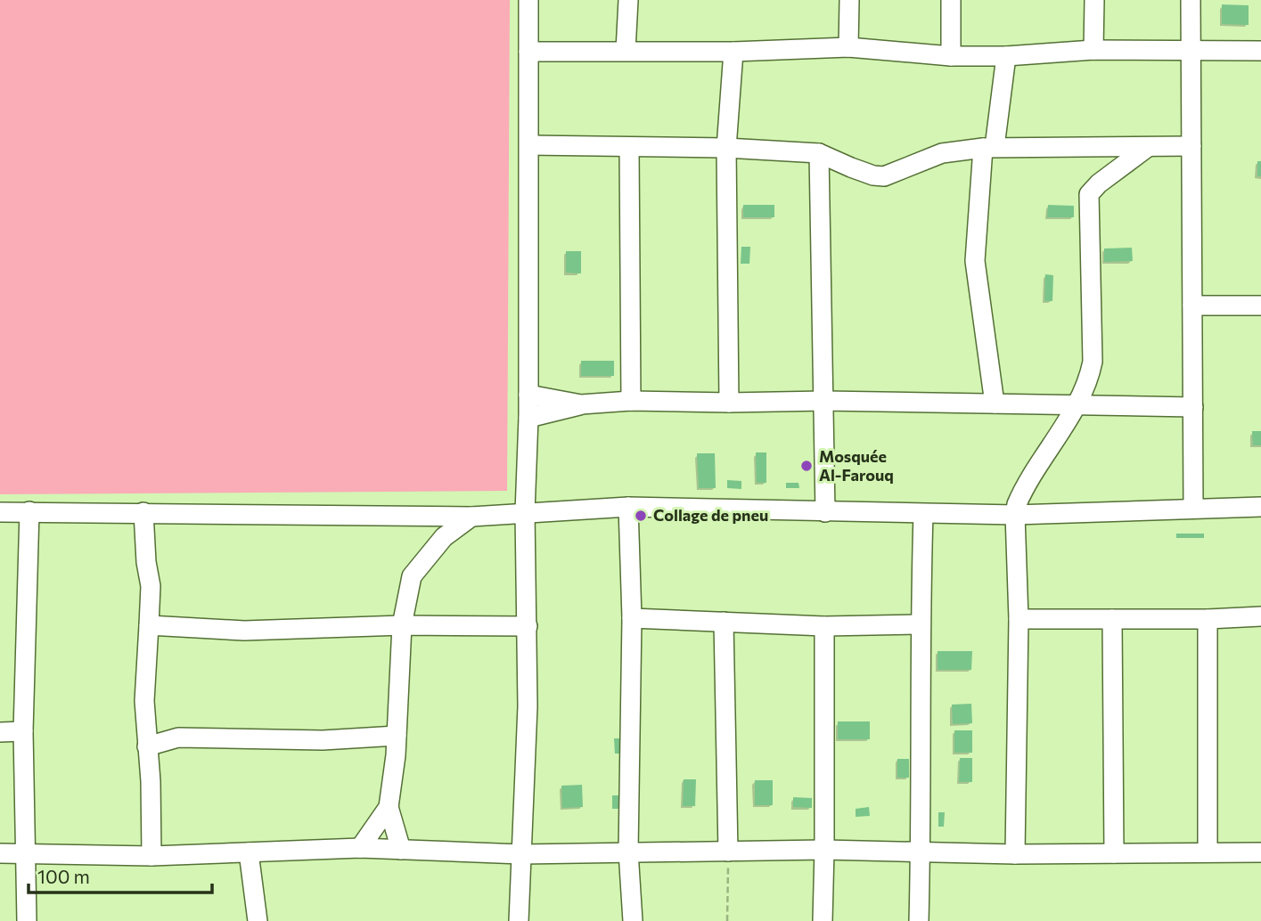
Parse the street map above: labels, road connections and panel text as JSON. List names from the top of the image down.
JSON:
{
  "places": ["Mosquée Al-Farouq", "Collage de pneu"],
  "scale_bar": "100 m"
}
